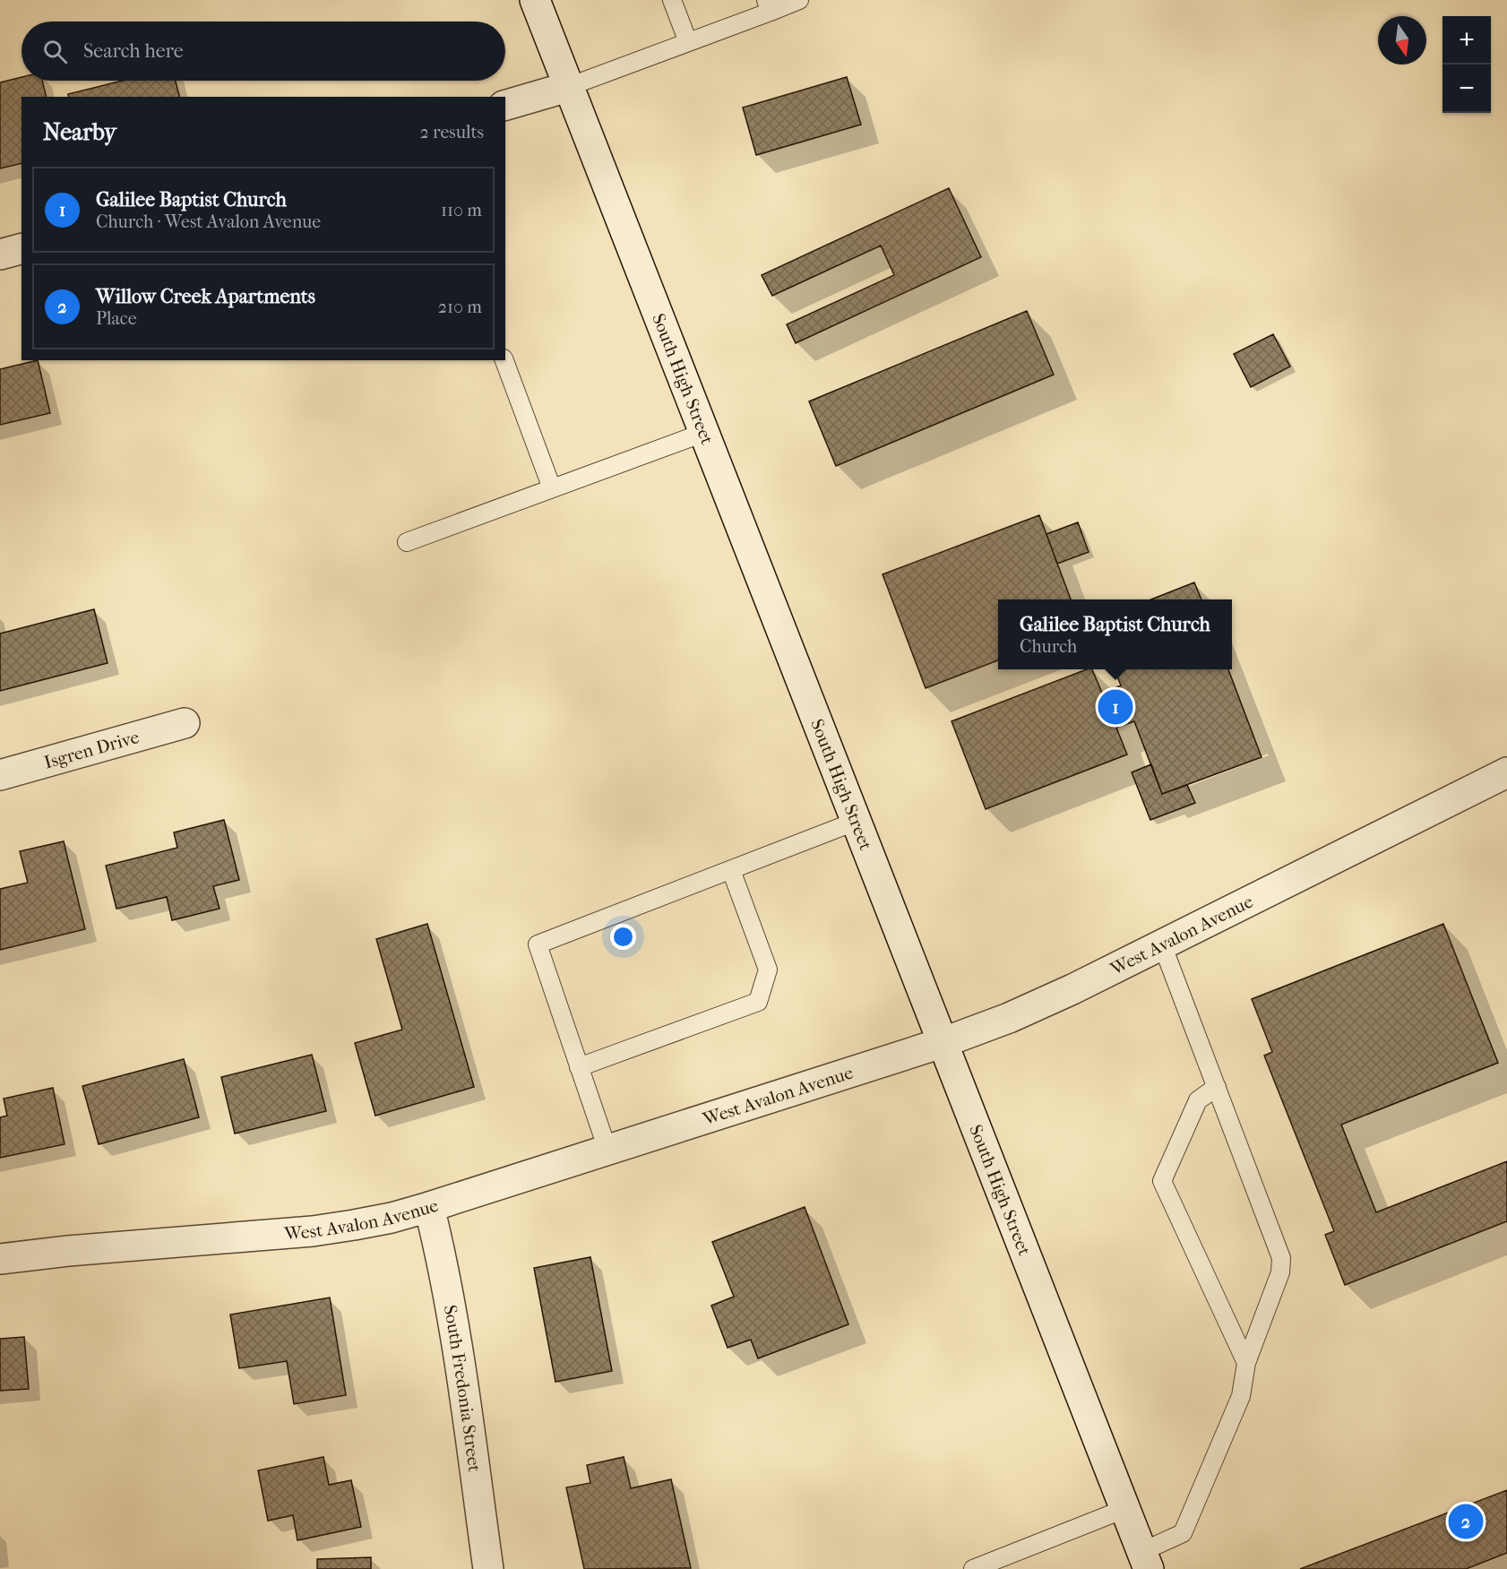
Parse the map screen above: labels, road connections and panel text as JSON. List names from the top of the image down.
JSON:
{
  "streets": {
    "street": [
      "South High Street",
      "Isgren Drive",
      "West Avalon Avenue",
      "South Fredonia Street"
    ]
  },
  "crossings": [
    ["South High Street", "West Avalon Avenue"],
    ["West Avalon Avenue", "South Fredonia Street"]
  ],
  "north": "bottom",
  "page": {
    "map_buttons": ["+", "−"],
    "search": "Search here",
    "heading": ["Nearby", "2 results"],
    "list": [
      {
        "mark": "1",
        "name": "Galilee Baptist Church",
        "note": "Church · West Avalon Avenue",
        "value": "110 m"
      },
      {
        "mark": "2",
        "name": "Willow Creek Apartments",
        "note": "Place",
        "value": "210 m"
      }
    ],
    "popup": ["Galilee Baptist Church", "Church"],
    "pins": ["1", "2"]
  }
}
